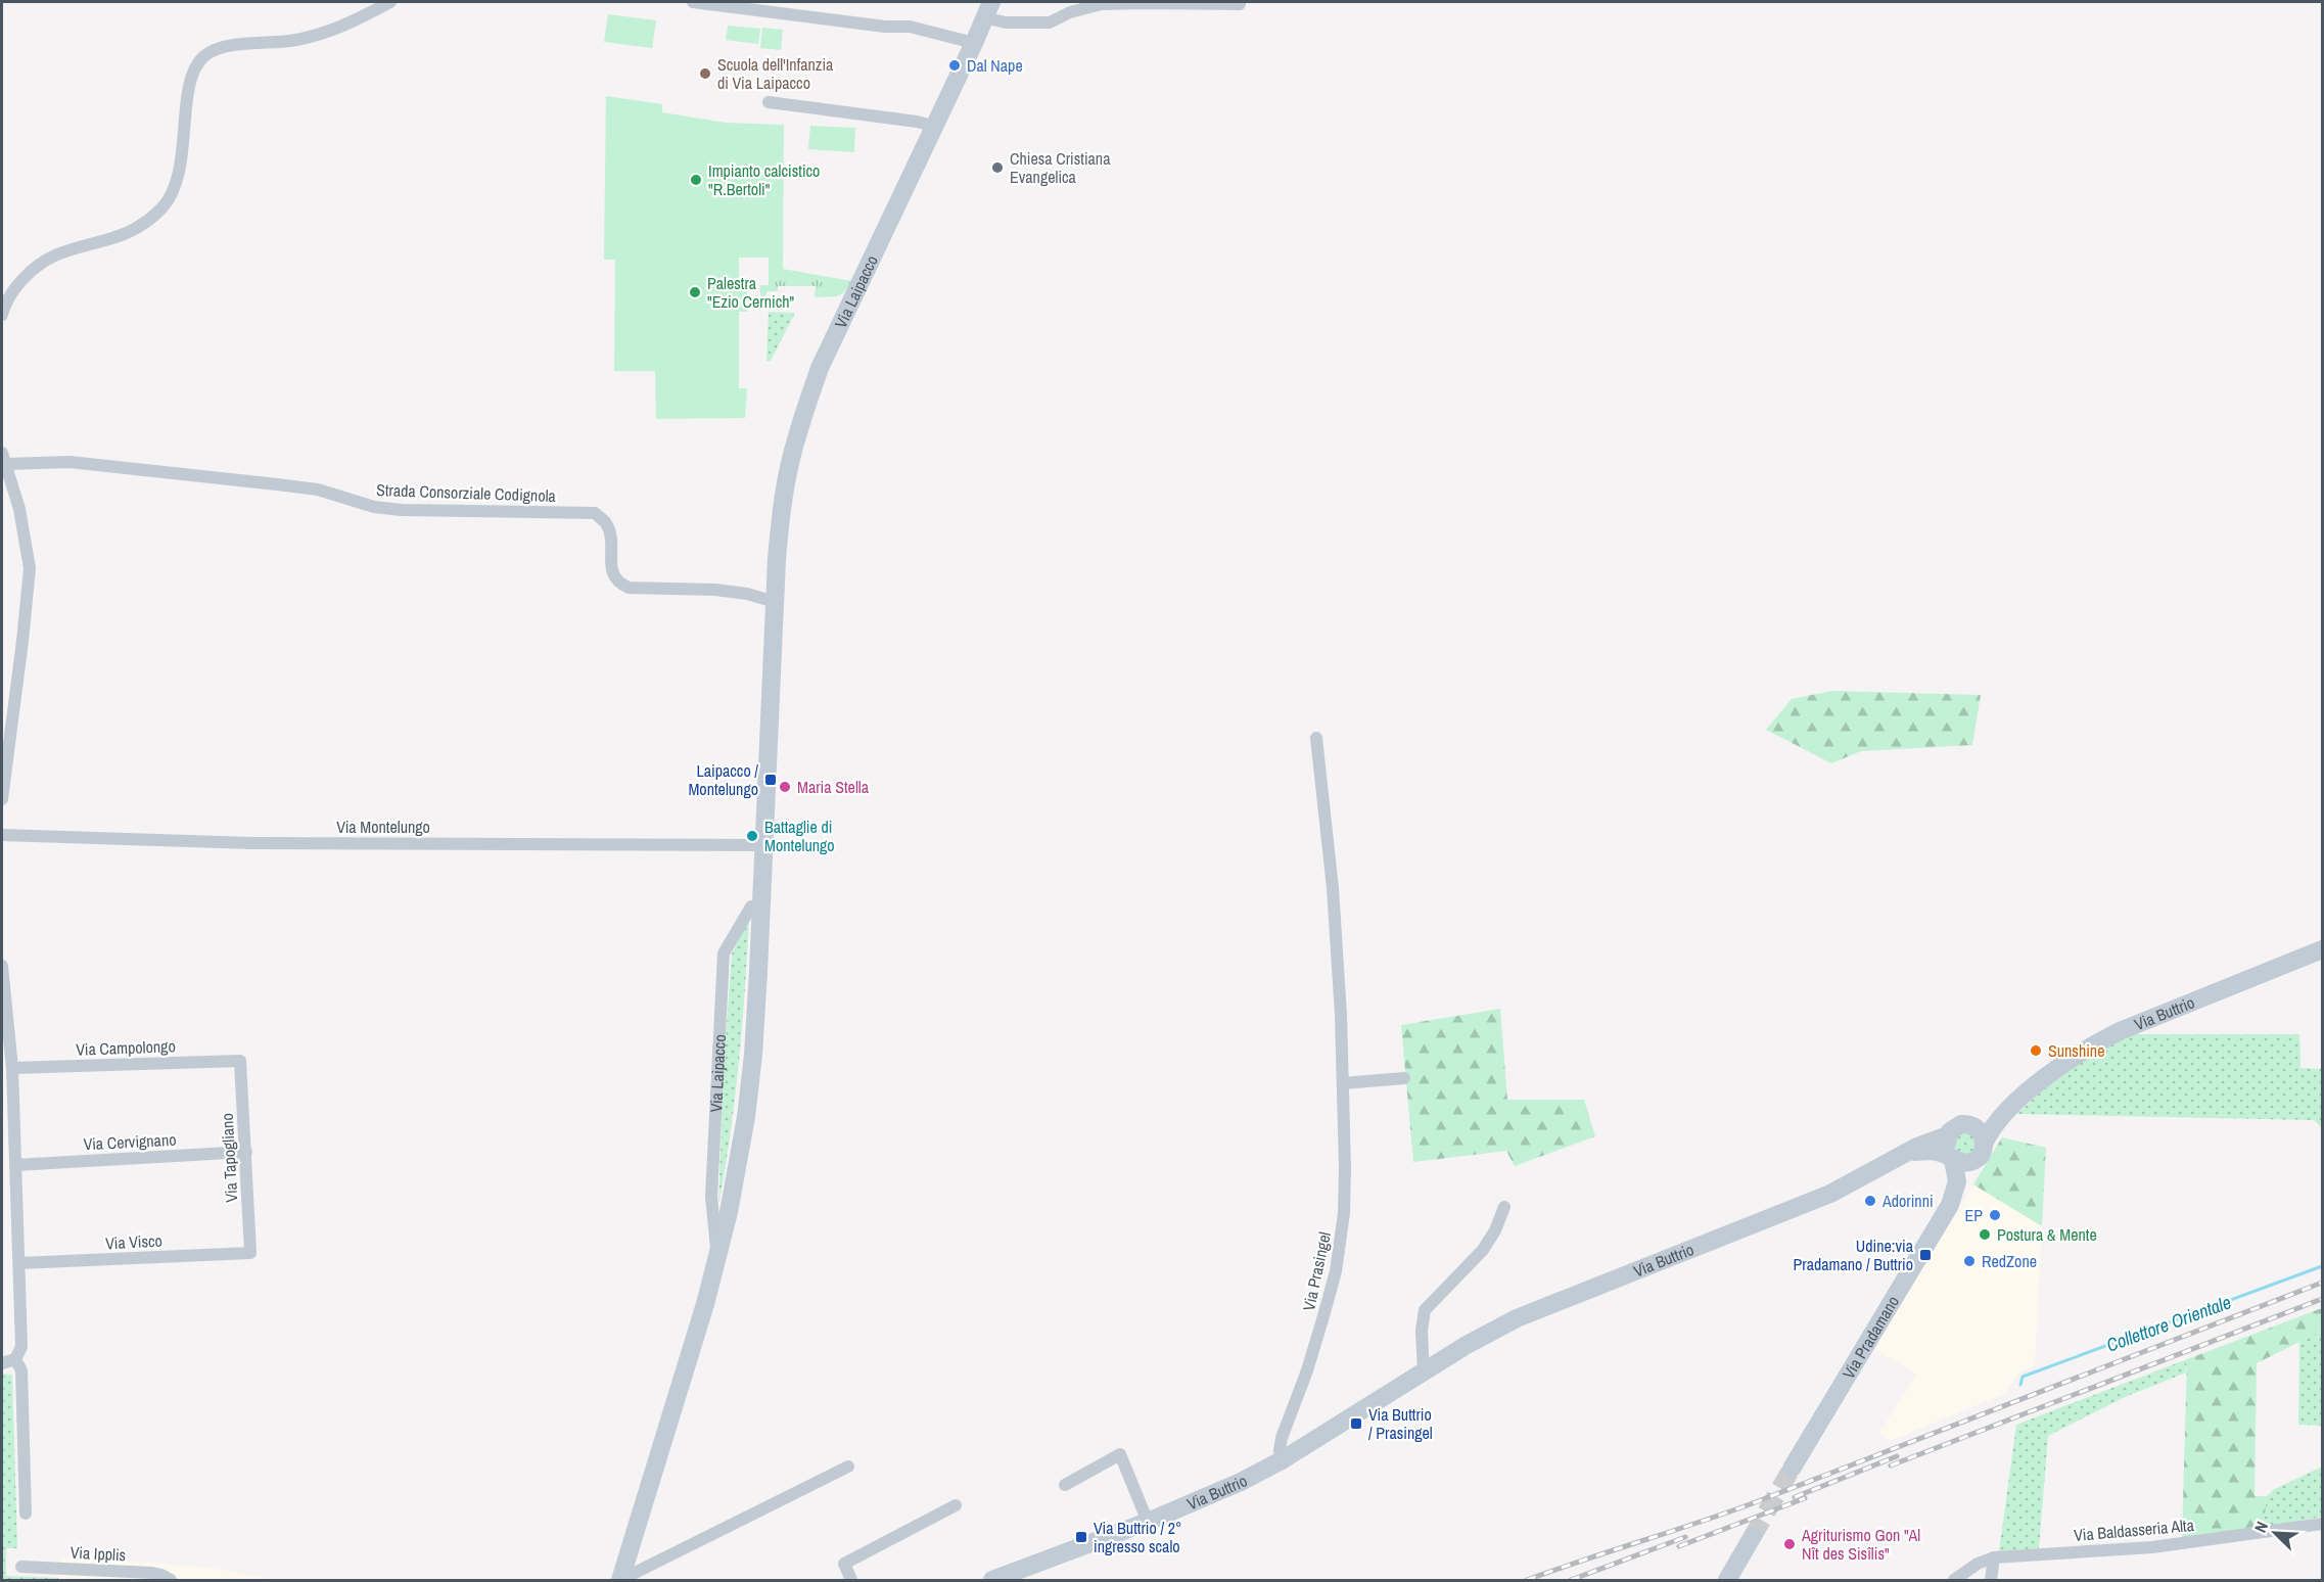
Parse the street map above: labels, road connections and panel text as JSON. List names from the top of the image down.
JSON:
{
  "streets": {
    "street": [
      "Via Laipacco",
      "Strada Consorziale Codignola",
      "Via Montelungo",
      "Via Buttrio",
      "Via Campolongo",
      "Via Cervignano",
      "Via Tapogliano",
      "Via Visco",
      "Via Prasingel",
      "Via Pradamano",
      "Via Baldasseria Alta",
      "Via Ipplis"
    ]
  },
  "crossings": [
    ["Via Laipacco", "Strada Consorziale Codignola"],
    ["Via Laipacco", "Via Montelungo"],
    ["Via Buttrio", "Via Prasingel"],
    ["Via Buttrio", "Via Pradamano"],
    ["Via Campolongo", "Via Tapogliano"],
    ["Via Cervignano", "Via Tapogliano"],
    ["Via Tapogliano", "Via Visco"]
  ],
  "water": ["Collettore Orientale"],
  "places": {
    "other": [
      "Dal Nape",
      "Scuola dell'Infanzia di Via Laipacco",
      "Chiesa Cristiana Evangelica",
      "Impianto calcistico \"R.Bertoli\"",
      "Palestra \"Ezio Cernich\"",
      "Maria Stella",
      "Battaglie di Montelungo",
      "Sunshine",
      "Adorinni",
      "EP",
      "Postura & Mente",
      "RedZone",
      "Agriturismo Gon \"Al Nît des Sisîlis\""
    ],
    "transit": [
      "Laipacco / Montelungo",
      "Udine:via Pradamano / Buttrio",
      "Via Buttrio / Prasingel",
      "Via Buttrio / 2° ingresso scalo"
    ]
  },
  "north": "top left"
}
